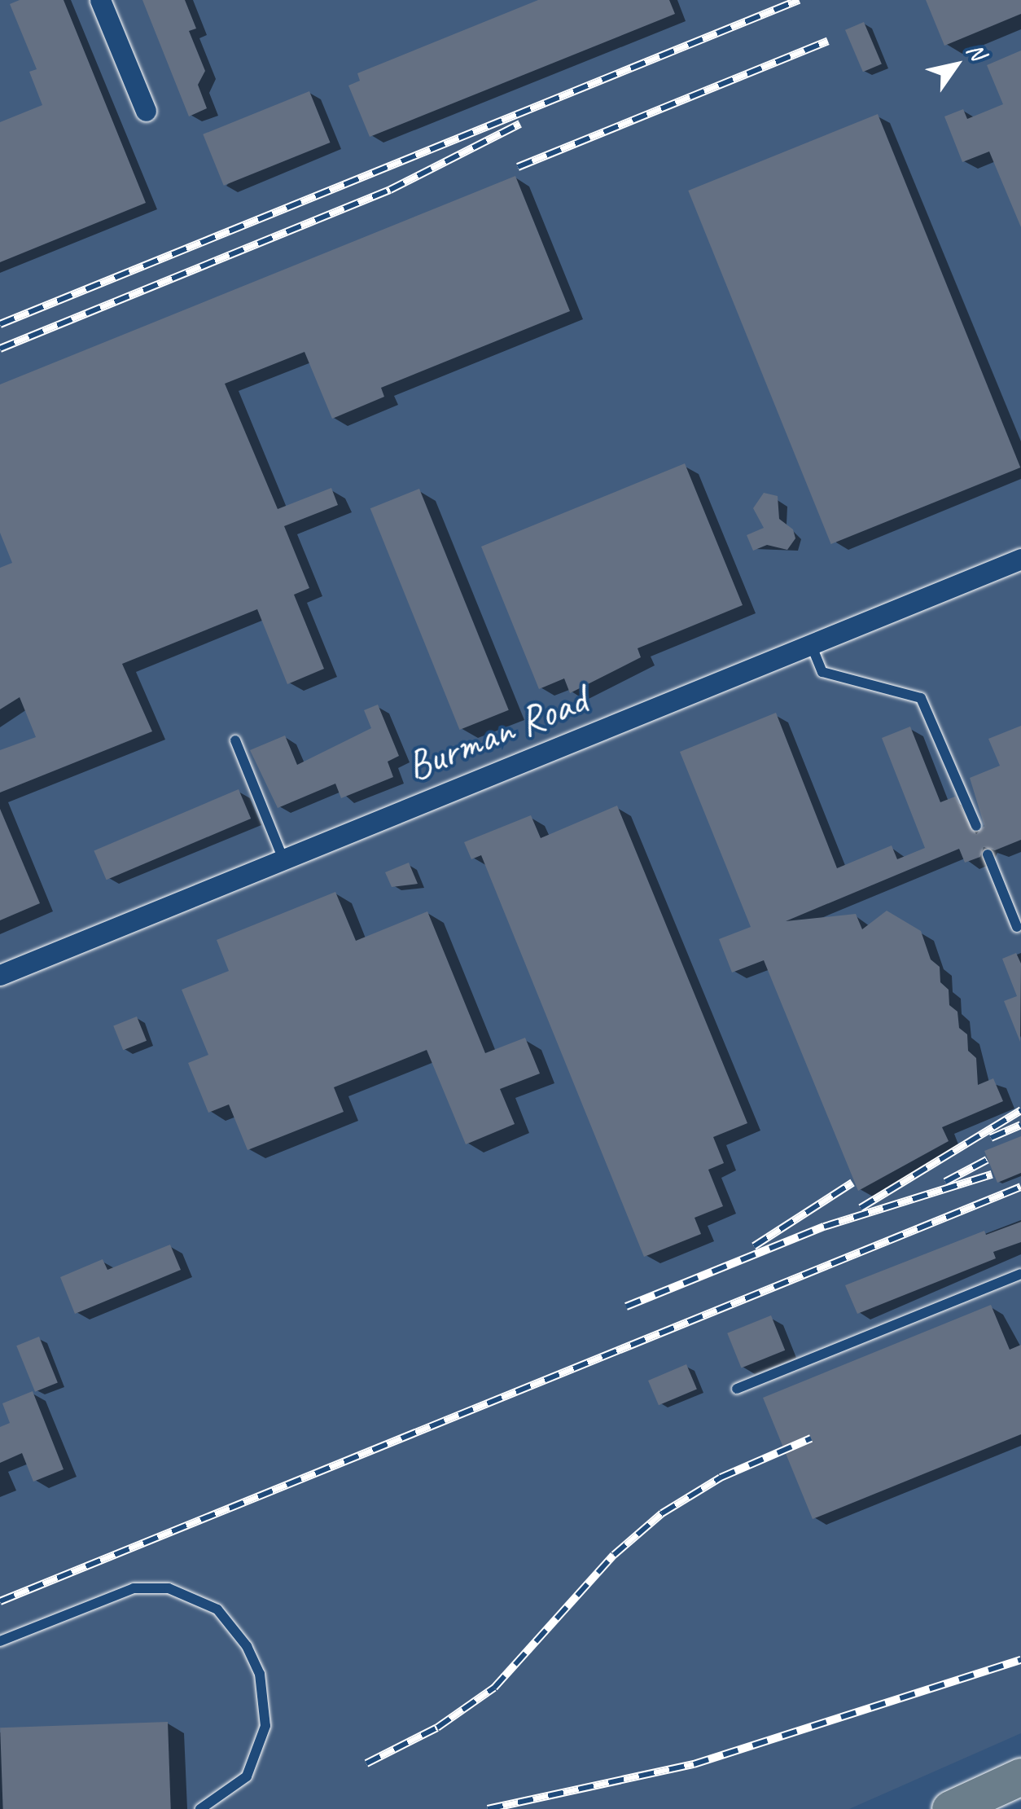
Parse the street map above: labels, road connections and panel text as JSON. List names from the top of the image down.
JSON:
{
  "streets": {
    "street": ["Burman Road"]
  },
  "north": "top right"
}
